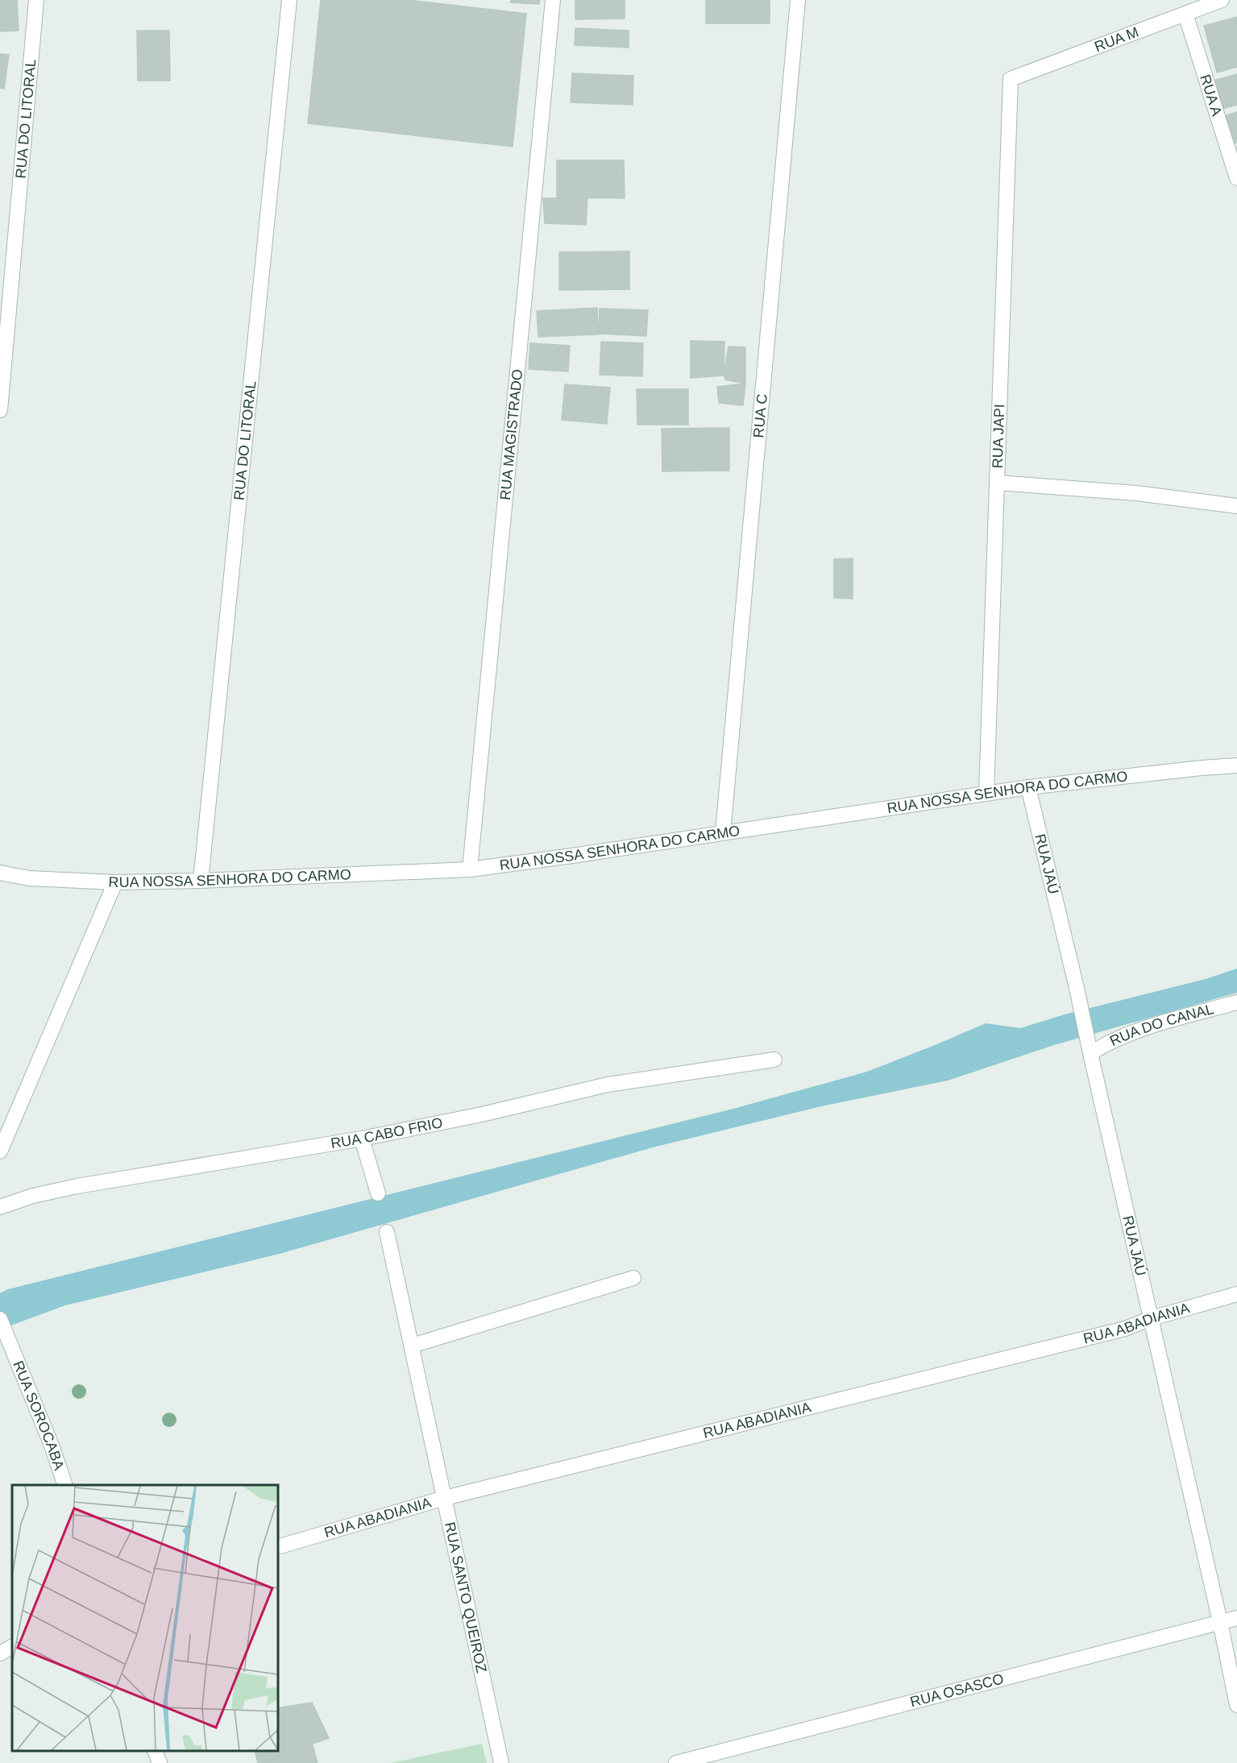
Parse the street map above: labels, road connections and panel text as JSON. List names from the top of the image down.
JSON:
{
  "streets": {
    "street": [
      "RUA M",
      "RUA A",
      "RUA DO LITORAL",
      "RUA C",
      "RUA MAGISTRADO",
      "RUA JAPI",
      "RUA NOSSA SENHORA DO CARMO",
      "RUA JAÚ",
      "RUA DO CANAL",
      "RUA CABO FRIO",
      "RUA ABADIANIA",
      "RUA SOROCABA",
      "RUA SANTO QUEIROZ",
      "RUA OSASCO"
    ]
  },
  "crossings": [
    ["RUA M", "RUA A"],
    ["RUA M", "RUA JAPI"],
    ["RUA DO LITORAL", "RUA NOSSA SENHORA DO CARMO"],
    ["RUA C", "RUA NOSSA SENHORA DO CARMO"],
    ["RUA MAGISTRADO", "RUA NOSSA SENHORA DO CARMO"],
    ["RUA JAPI", "RUA NOSSA SENHORA DO CARMO"],
    ["RUA NOSSA SENHORA DO CARMO", "RUA JAÚ"],
    ["RUA JAÚ", "RUA DO CANAL"],
    ["RUA JAÚ", "RUA ABADIANIA"],
    ["RUA JAÚ", "RUA OSASCO"],
    ["RUA ABADIANIA", "RUA SANTO QUEIROZ"]
  ]
}
